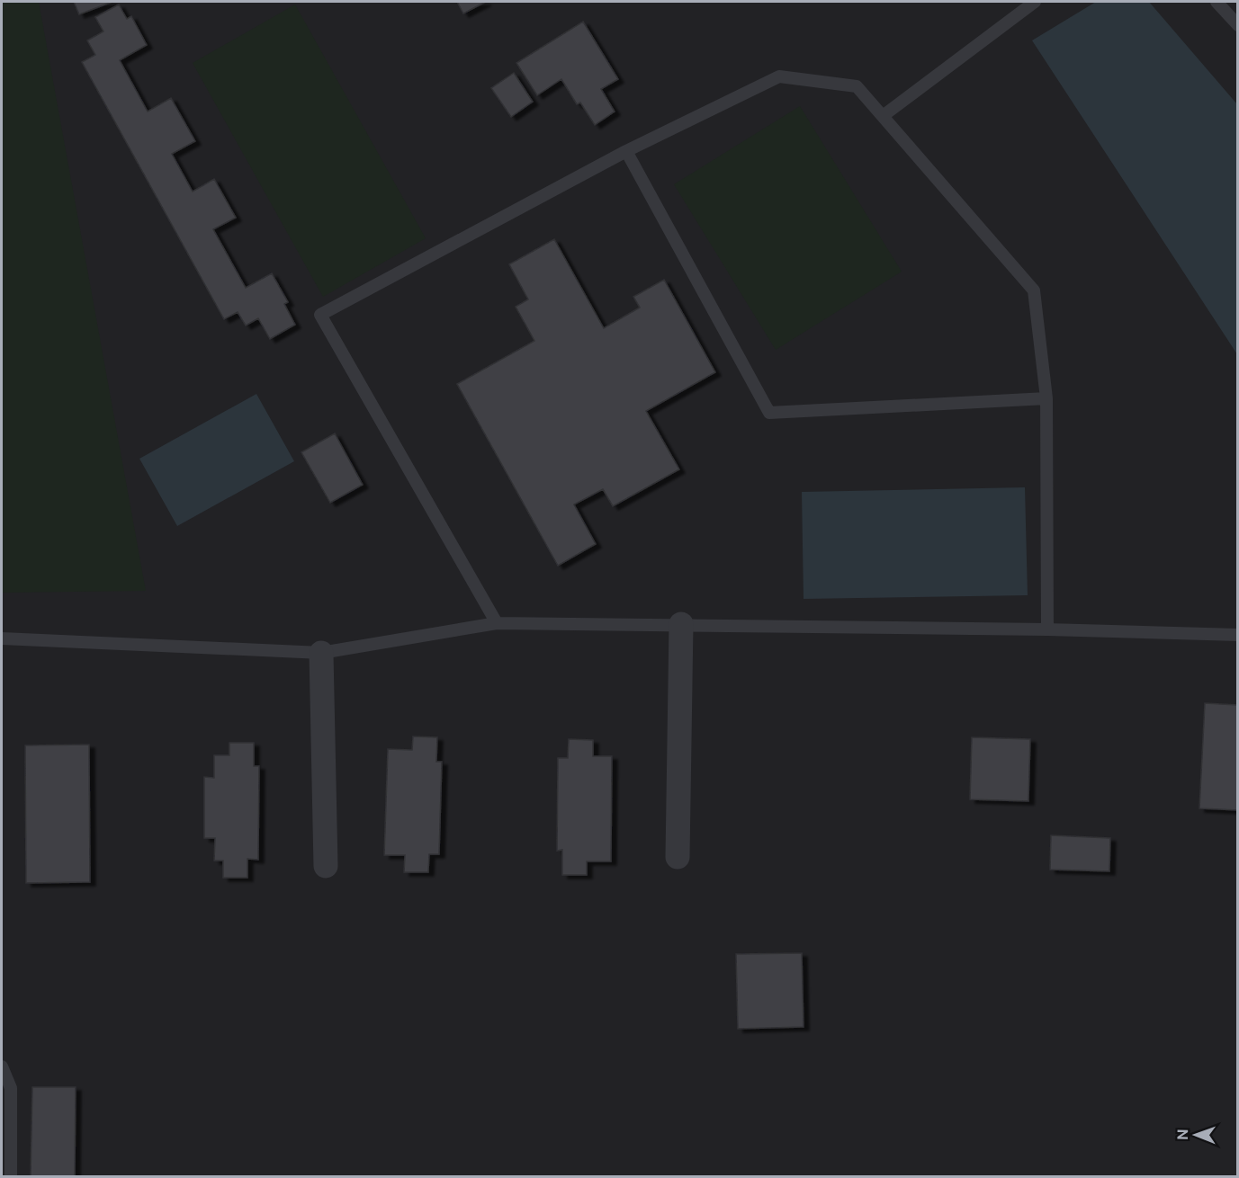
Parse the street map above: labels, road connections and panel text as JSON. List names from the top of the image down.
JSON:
{
  "north": "left"
}
